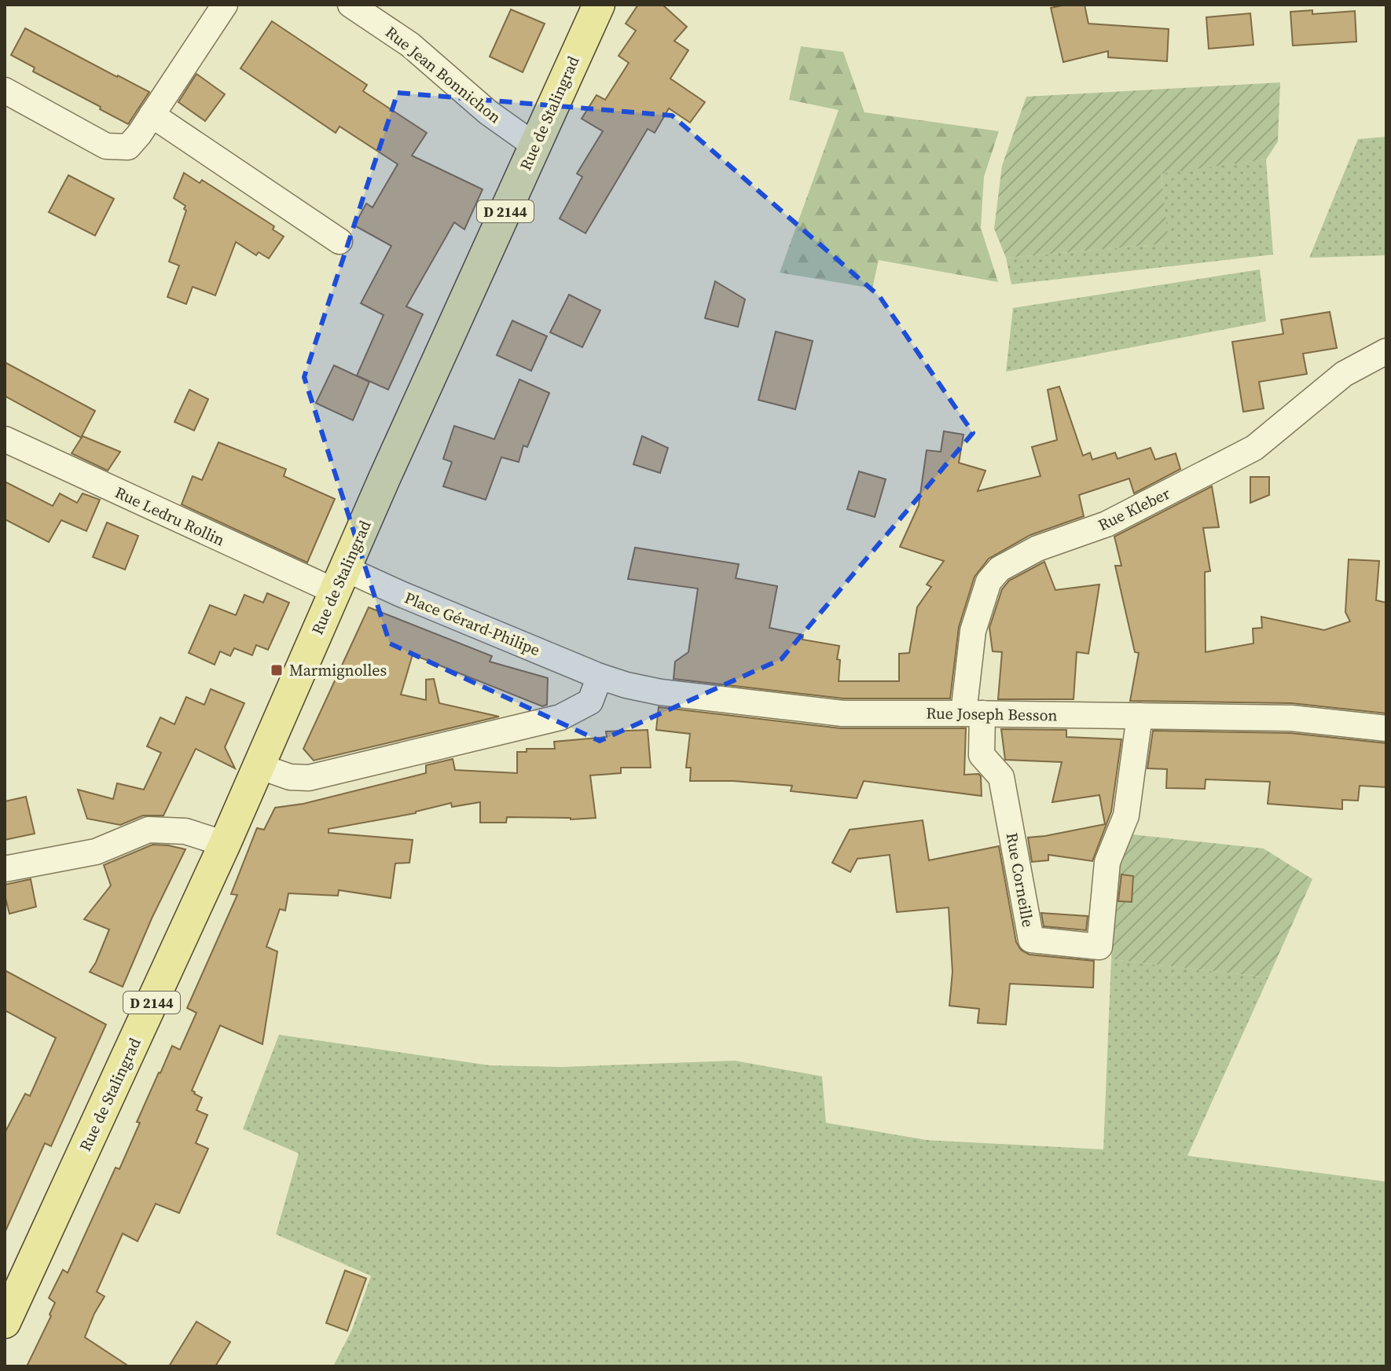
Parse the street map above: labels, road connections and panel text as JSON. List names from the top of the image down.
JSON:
{
  "streets": {
    "main road": ["Rue de Stalingrad", "D 2144"],
    "street": [
      "Rue Jean Bonnichon",
      "Rue Kleber",
      "Rue Ledru Rollin",
      "Place Gérard-Philipe",
      "Rue Joseph Besson",
      "Rue Corneille"
    ]
  },
  "crossings": [
    ["Rue Jean Bonnichon", "Rue de Stalingrad"],
    ["Rue de Stalingrad", "Rue Ledru Rollin"],
    ["Rue de Stalingrad", "Place Gérard-Philipe"],
    ["Rue Kleber", "Rue Joseph Besson"],
    ["Rue Kleber", "Rue Corneille"],
    ["Rue Ledru Rollin", "Place Gérard-Philipe"],
    ["Place Gérard-Philipe", "Rue Joseph Besson"],
    ["Rue Joseph Besson", "Rue Corneille"]
  ],
  "places": {
    "transit": ["Marmignolles"]
  }
}
